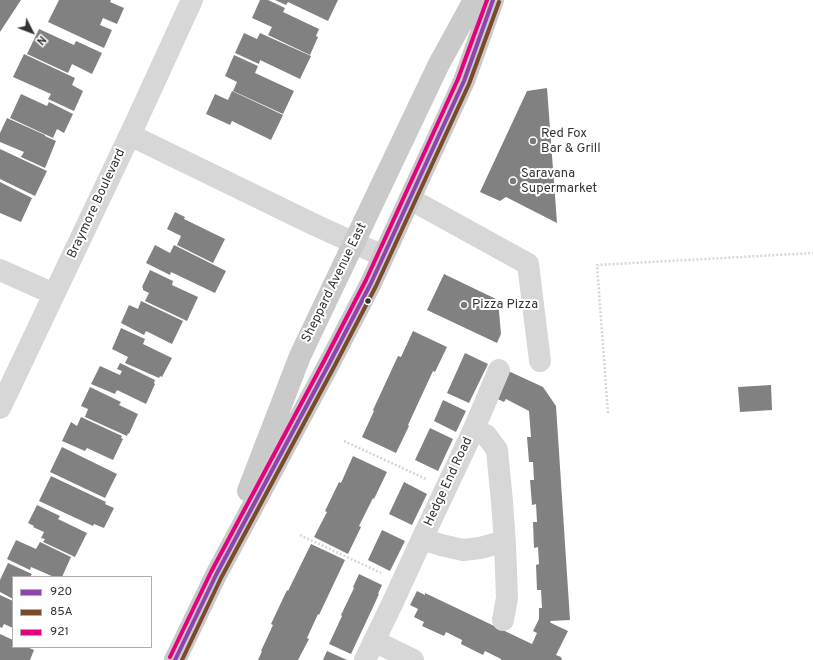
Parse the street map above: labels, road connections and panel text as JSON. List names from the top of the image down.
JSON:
{
  "streets": {
    "main road": ["Sheppard Avenue East"],
    "street": ["Braymore Boulevard", "Hedge End Road"]
  },
  "places": ["Red Fox Bar & Grill", "Saravana Supermarket", "Pizza Pizza"],
  "lines": ["transit line 920", "transit line 921", "transit line 85A"],
  "legend": ["920", "85A", "921"],
  "north": "bottom right"
}
